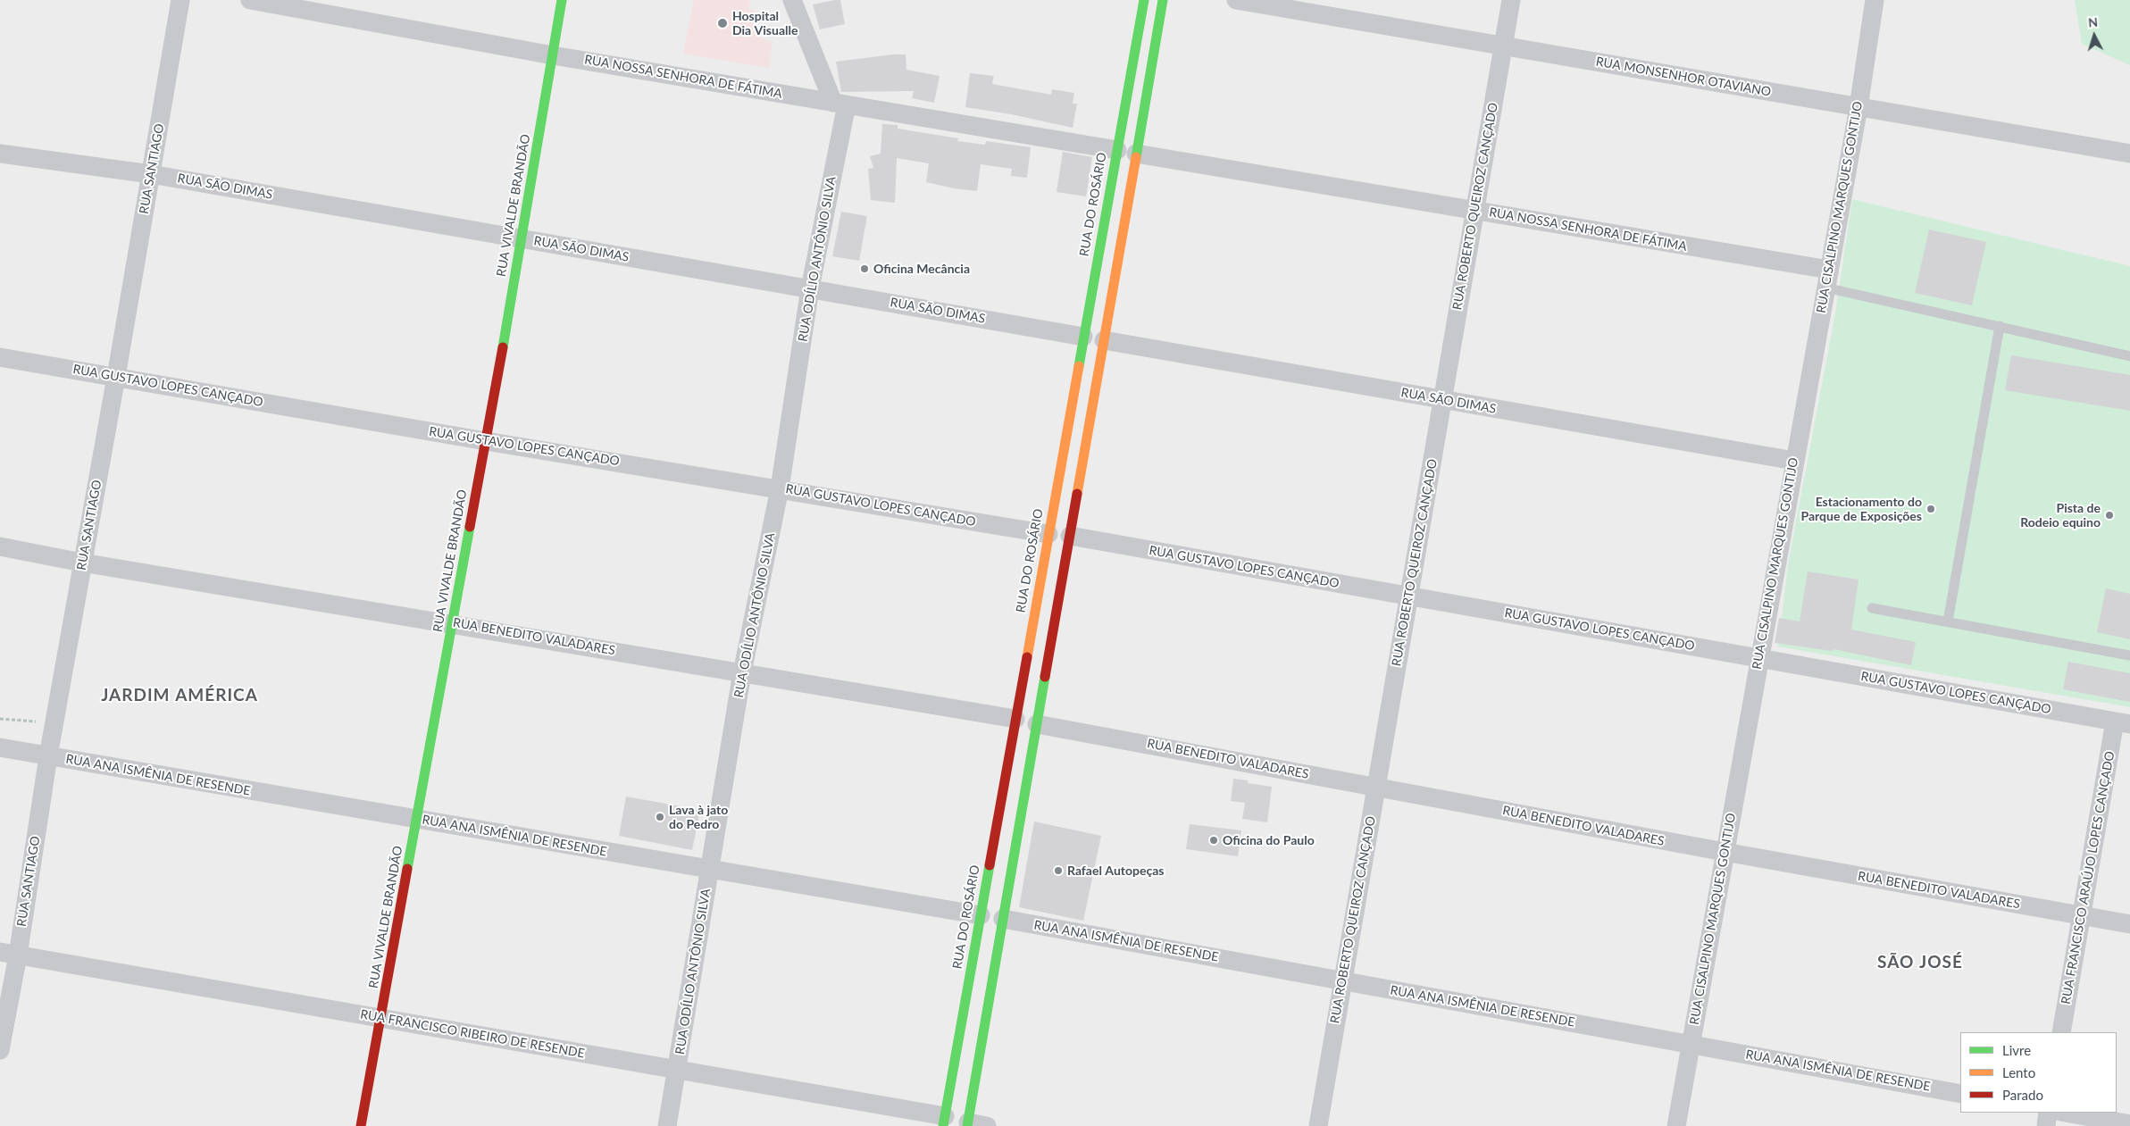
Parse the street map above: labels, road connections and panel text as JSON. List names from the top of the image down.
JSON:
{
  "streets": {
    "main road": ["RUA DO ROSÁRIO", "RUA VIVALDE BRANDÃO"],
    "street": [
      "RUA NOSSA SENHORA DE FÁTIMA",
      "RUA MONSENHOR OTAVIANO",
      "RUA SANTIAGO",
      "RUA SÃO DIMAS",
      "RUA ROBERTO QUEIROZ CANÇADO",
      "RUA CISALPINO MARQUES GONTIJO",
      "RUA ODÍLIO ANTÔNIO SILVA",
      "RUA GUSTAVO LOPES CANÇADO",
      "RUA BENEDITO VALADARES",
      "RUA ANA ISMÊNIA DE RESENDE",
      "RUA FRANCISCO ARAÚJO LOPES CANÇADO",
      "RUA FRANCISCO RIBEIRO DE RESENDE"
    ]
  },
  "crossings": [
    ["RUA NOSSA SENHORA DE FÁTIMA", "RUA DO ROSÁRIO"],
    ["RUA NOSSA SENHORA DE FÁTIMA", "RUA VIVALDE BRANDÃO"],
    ["RUA NOSSA SENHORA DE FÁTIMA", "RUA ROBERTO QUEIROZ CANÇADO"],
    ["RUA NOSSA SENHORA DE FÁTIMA", "RUA CISALPINO MARQUES GONTIJO"],
    ["RUA NOSSA SENHORA DE FÁTIMA", "RUA ODÍLIO ANTÔNIO SILVA"],
    ["RUA MONSENHOR OTAVIANO", "RUA ROBERTO QUEIROZ CANÇADO"],
    ["RUA MONSENHOR OTAVIANO", "RUA CISALPINO MARQUES GONTIJO"],
    ["RUA SANTIAGO", "RUA SÃO DIMAS"],
    ["RUA SANTIAGO", "RUA GUSTAVO LOPES CANÇADO"],
    ["RUA SANTIAGO", "RUA BENEDITO VALADARES"],
    ["RUA SANTIAGO", "RUA ANA ISMÊNIA DE RESENDE"],
    ["RUA SANTIAGO", "RUA FRANCISCO RIBEIRO DE RESENDE"],
    ["RUA SÃO DIMAS", "RUA DO ROSÁRIO"],
    ["RUA SÃO DIMAS", "RUA VIVALDE BRANDÃO"],
    ["RUA SÃO DIMAS", "RUA ROBERTO QUEIROZ CANÇADO"],
    ["RUA SÃO DIMAS", "RUA CISALPINO MARQUES GONTIJO"],
    ["RUA SÃO DIMAS", "RUA ODÍLIO ANTÔNIO SILVA"],
    ["RUA DO ROSÁRIO", "RUA GUSTAVO LOPES CANÇADO"],
    ["RUA DO ROSÁRIO", "RUA BENEDITO VALADARES"],
    ["RUA DO ROSÁRIO", "RUA ANA ISMÊNIA DE RESENDE"],
    ["RUA DO ROSÁRIO", "RUA FRANCISCO RIBEIRO DE RESENDE"],
    ["RUA VIVALDE BRANDÃO", "RUA GUSTAVO LOPES CANÇADO"],
    ["RUA VIVALDE BRANDÃO", "RUA BENEDITO VALADARES"],
    ["RUA VIVALDE BRANDÃO", "RUA ANA ISMÊNIA DE RESENDE"],
    ["RUA VIVALDE BRANDÃO", "RUA FRANCISCO RIBEIRO DE RESENDE"],
    ["RUA ROBERTO QUEIROZ CANÇADO", "RUA GUSTAVO LOPES CANÇADO"],
    ["RUA ROBERTO QUEIROZ CANÇADO", "RUA BENEDITO VALADARES"],
    ["RUA ROBERTO QUEIROZ CANÇADO", "RUA ANA ISMÊNIA DE RESENDE"],
    ["RUA CISALPINO MARQUES GONTIJO", "RUA GUSTAVO LOPES CANÇADO"],
    ["RUA CISALPINO MARQUES GONTIJO", "RUA BENEDITO VALADARES"],
    ["RUA CISALPINO MARQUES GONTIJO", "RUA ANA ISMÊNIA DE RESENDE"],
    ["RUA ODÍLIO ANTÔNIO SILVA", "RUA GUSTAVO LOPES CANÇADO"],
    ["RUA ODÍLIO ANTÔNIO SILVA", "RUA BENEDITO VALADARES"],
    ["RUA ODÍLIO ANTÔNIO SILVA", "RUA ANA ISMÊNIA DE RESENDE"],
    ["RUA ODÍLIO ANTÔNIO SILVA", "RUA FRANCISCO RIBEIRO DE RESENDE"],
    ["RUA GUSTAVO LOPES CANÇADO", "RUA FRANCISCO ARAÚJO LOPES CANÇADO"],
    ["RUA BENEDITO VALADARES", "RUA FRANCISCO ARAÚJO LOPES CANÇADO"]
  ],
  "districts": ["JARDIM AMÉRICA", "SÃO JOSÉ"],
  "places": [
    "Hospital Dia Visualle",
    "Oficina Mecância",
    "Estacionamento do Parque de Exposições",
    "Pista de Rodeio equino",
    "Lava à jato do Pedro",
    "Oficina do Paulo",
    "Rafael Autopeças"
  ],
  "legend": ["Livre", "Lento", "Parado"],
  "north": "top"
}
